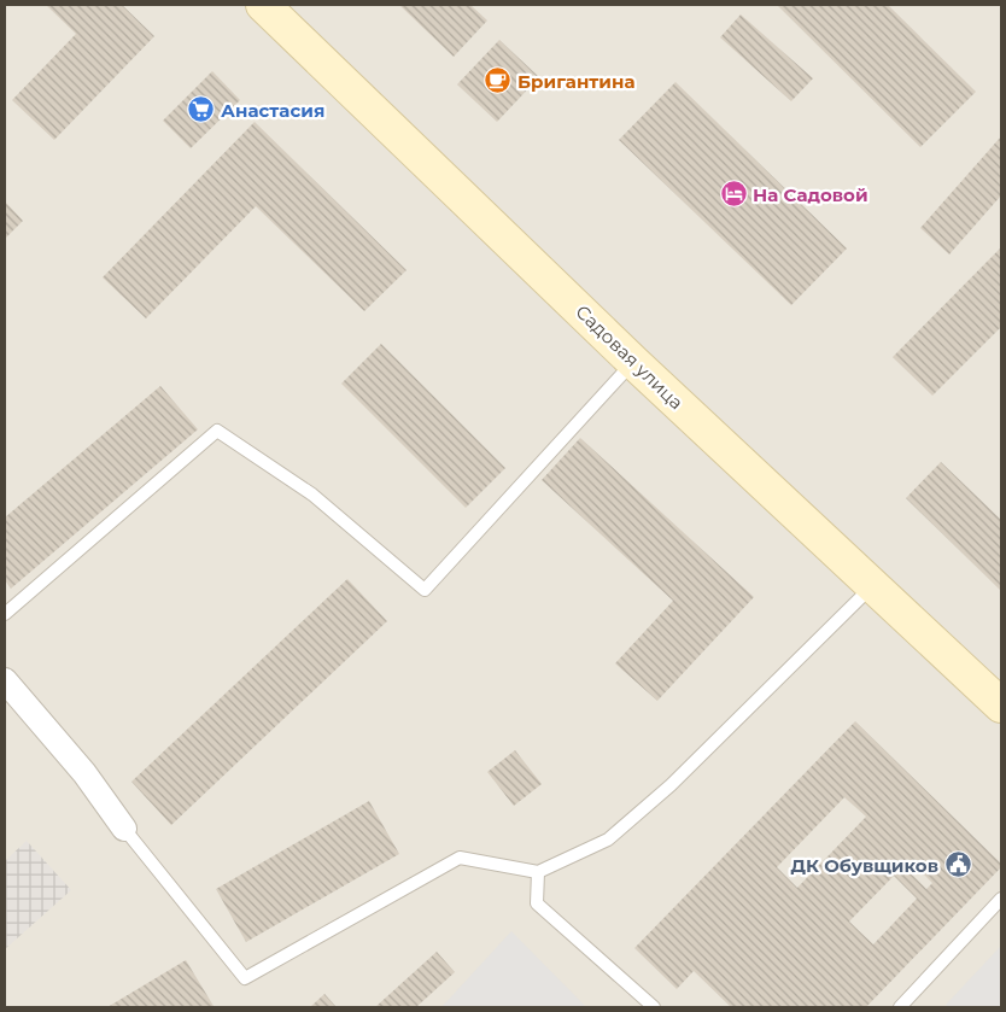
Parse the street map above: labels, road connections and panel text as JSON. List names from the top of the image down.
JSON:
{
  "streets": {
    "street": ["Садовая улица"]
  },
  "places": {
    "cafe": ["Бригантина"],
    "supermarket": ["Анастасия"],
    "hotel": ["На Садовой"],
    "public building": ["ДК Обувщиков"]
  }
}
